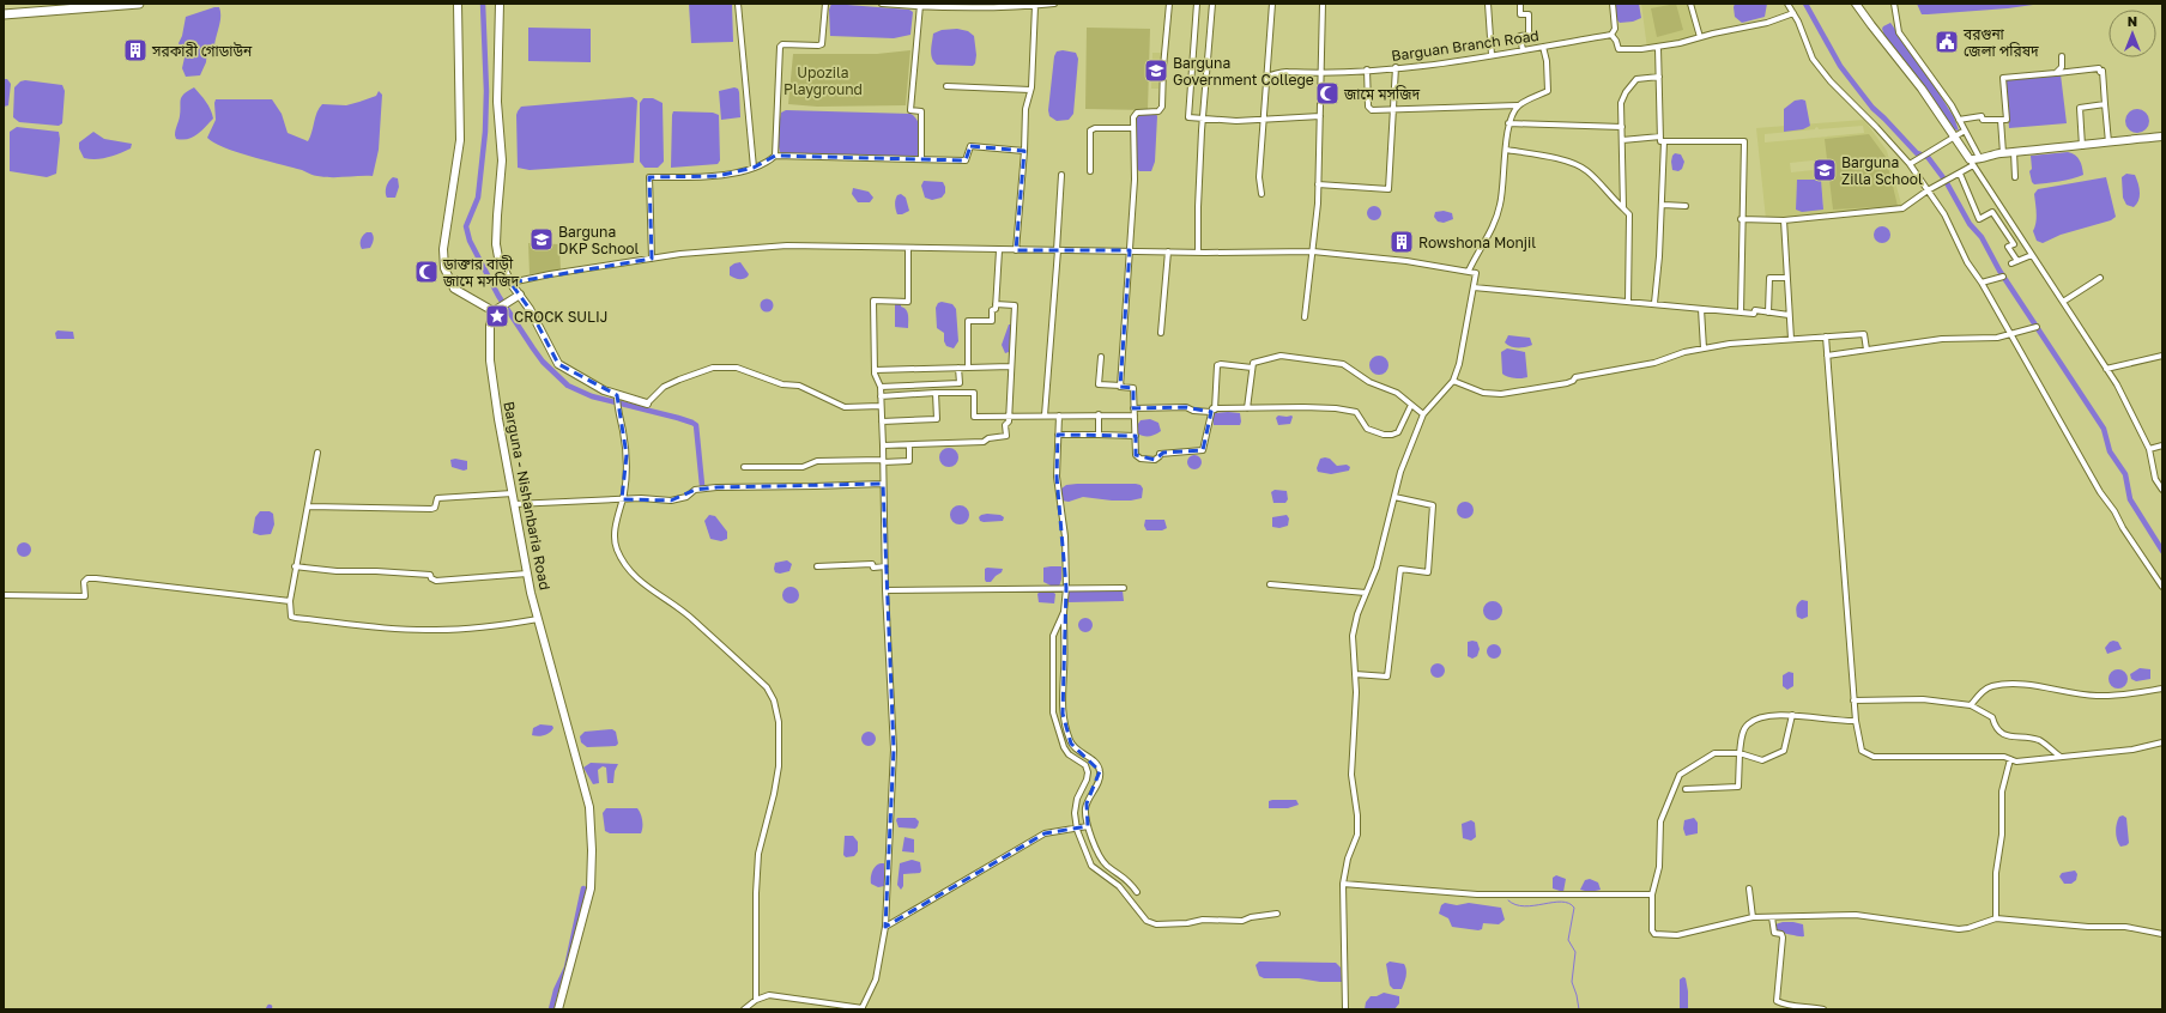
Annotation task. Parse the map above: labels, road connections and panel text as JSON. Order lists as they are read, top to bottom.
{
  "streets": {
    "street": ["Barguan Branch Road", "Barguna - Nishanbaria Road"]
  },
  "parks": ["Upozila Playground"],
  "places": {
    "public building": ["বরগুনা জেলা পরিষদ"],
    "building": ["সরকারী গোডাউন", "Rowshona Monjil"],
    "school or university": ["Barguna Government College", "Barguna Zilla School", "Barguna DKP School"],
    "mosque": ["জামে মসজিদ", "ডাক্তার বাড়ী জামে মসজিদ"],
    "place": ["CROCK SULIJ"]
  },
  "north": "top"
}
